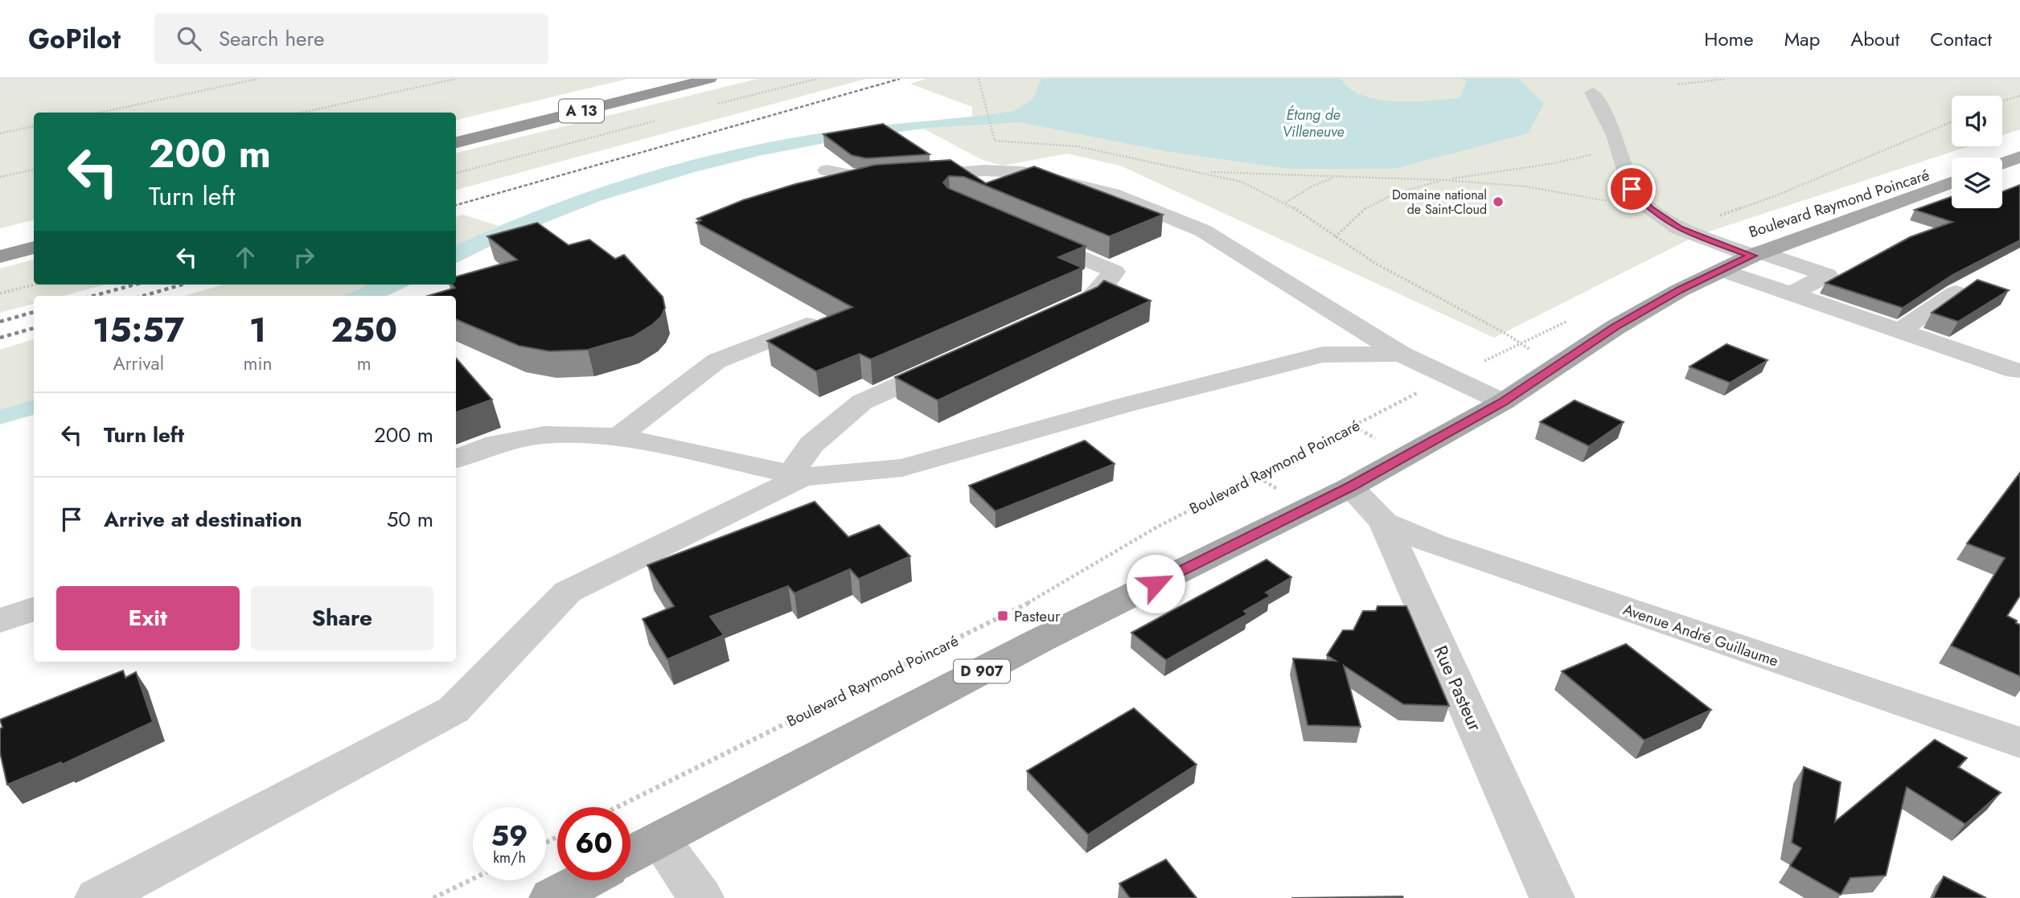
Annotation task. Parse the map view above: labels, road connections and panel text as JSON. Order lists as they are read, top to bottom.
{
  "streets": {
    "highway": ["A 13"],
    "main road": ["Boulevard Raymond Poincaré", "D 907"],
    "street": ["Avenue André Guillaume", "Rue Pasteur"]
  },
  "crossings": [
    ["Boulevard Raymond Poincaré", "Rue Pasteur"],
    ["Avenue André Guillaume", "Rue Pasteur"]
  ],
  "water": ["Étang de Villeneuve"],
  "places": {
    "other": ["Domaine national de Saint-Cloud"],
    "transit": ["Pasteur"]
  },
  "page": {
    "header": "GoPilot",
    "search": "Search here",
    "nav": [
      "Home",
      "Map",
      "About",
      "Contact"
    ],
    "turn": ["200 m", "Turn left"],
    "eta": [
      "15:57",
      "Arrival",
      "1",
      "min",
      "250",
      "m"
    ],
    "list": [
      {
        "name": "Turn left",
        "value": "200 m"
      },
      {
        "name": "Arrive at destination",
        "value": "50 m"
      }
    ],
    "buttons": ["Exit", "Share"],
    "speed": "59 km/h",
    "limit": "60"
  }
}
